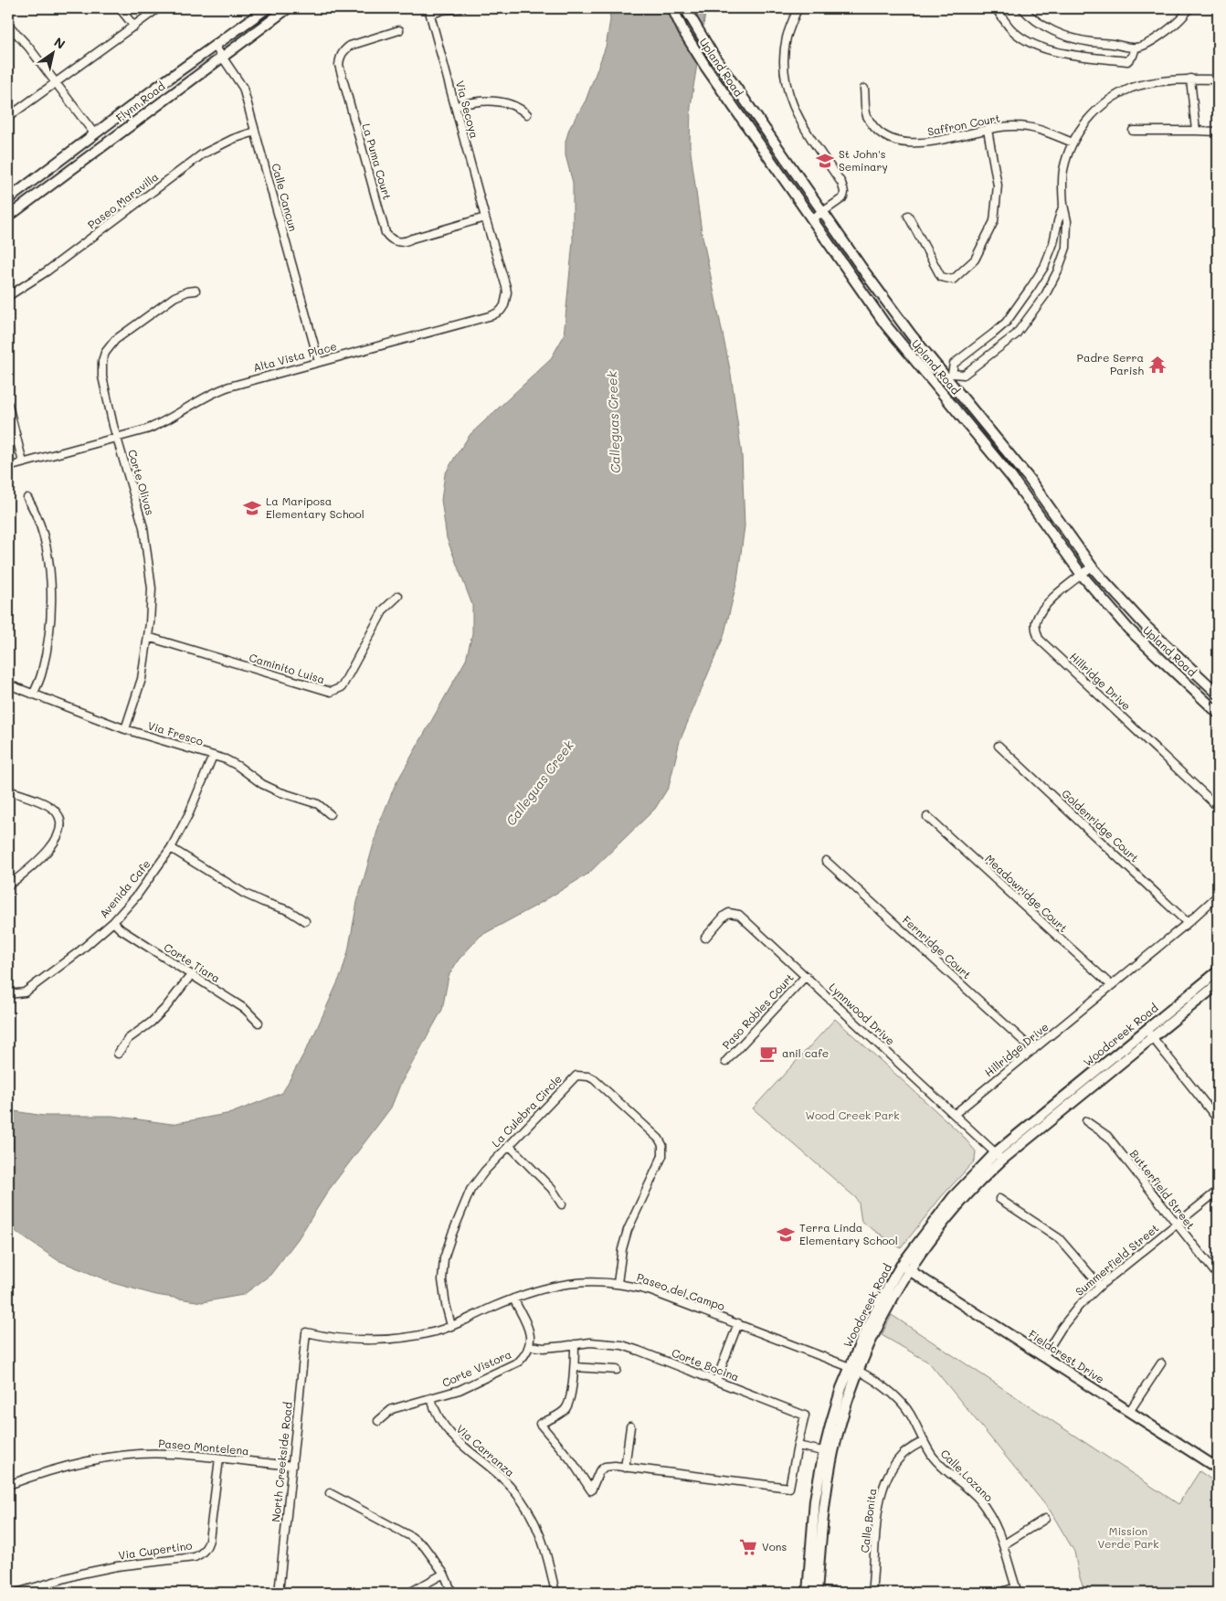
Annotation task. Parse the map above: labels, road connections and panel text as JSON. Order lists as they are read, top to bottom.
{
  "streets": {
    "main road": [
      "Upland Road",
      "Flynn Road",
      "Woodcreek Road",
      "Fieldcrest Drive"
    ],
    "street": [
      "Via Secoya",
      "Saffron Court",
      "La Puma Court",
      "Calle Cancun",
      "Paseo Maravilla",
      "Alta Vista Place",
      "Corte Olivas",
      "Caminito Luisa",
      "Hillridge Drive",
      "Via Fresco",
      "Goldenridge Court",
      "Avenida Cafe",
      "Meadowridge Court",
      "Fernridge Court",
      "Corte Tiara",
      "Paso Robles Court",
      "Lynnwood Drive",
      "La Culebra Circle",
      "Butterfield Street",
      "Summerfield Street",
      "Paseo del Campo",
      "Corte Bocina",
      "Corte Vistora",
      "Paseo Montelena",
      "Via Carranza",
      "North Creekside Road",
      "Calle Lozano",
      "Calle Bonita",
      "Via Cupertino"
    ]
  },
  "crossings": [
    ["Upland Road", "Hillridge Drive"],
    ["Flynn Road", "Calle Cancun"],
    ["Via Secoya", "La Puma Court"],
    ["Via Secoya", "Alta Vista Place"],
    ["La Puma Court", "Alta Vista Place"],
    ["Calle Cancun", "Paseo Maravilla"],
    ["Calle Cancun", "Alta Vista Place"],
    ["Alta Vista Place", "Corte Olivas"],
    ["Corte Olivas", "Caminito Luisa"],
    ["Corte Olivas", "Via Fresco"],
    ["Hillridge Drive", "Goldenridge Court"],
    ["Hillridge Drive", "Meadowridge Court"],
    ["Hillridge Drive", "Fernridge Court"],
    ["Hillridge Drive", "Lynnwood Drive"],
    ["Via Fresco", "Avenida Cafe"],
    ["Avenida Cafe", "Corte Tiara"],
    ["Paso Robles Court", "Lynnwood Drive"],
    ["Lynnwood Drive", "Woodcreek Road"],
    ["Woodcreek Road", "Paseo del Campo"],
    ["Woodcreek Road", "Fieldcrest Drive"],
    ["Woodcreek Road", "Calle Lozano"],
    ["La Culebra Circle", "Paseo del Campo"],
    ["Butterfield Street", "Summerfield Street"],
    ["Summerfield Street", "Fieldcrest Drive"],
    ["Paseo del Campo", "North Creekside Road"],
    ["Paseo del Campo", "Calle Lozano"],
    ["Corte Bocina", "Corte Vistora"],
    ["Corte Vistora", "Via Carranza"],
    ["Paseo Montelena", "North Creekside Road"],
    ["Paseo Montelena", "Via Cupertino"],
    ["Calle Lozano", "Calle Bonita"]
  ],
  "water": ["Calleguas Creek"],
  "parks": ["Wood Creek Park", "Mission Verde Park"],
  "places": {
    "school or university": ["St John's Seminary", "La Mariposa Elementary School", "Terra Linda Elementary School"],
    "temple": ["Padre Serra Parish"],
    "cafe": ["anil cafe"],
    "supermarket": ["Vons"]
  },
  "north": "top right"
}
